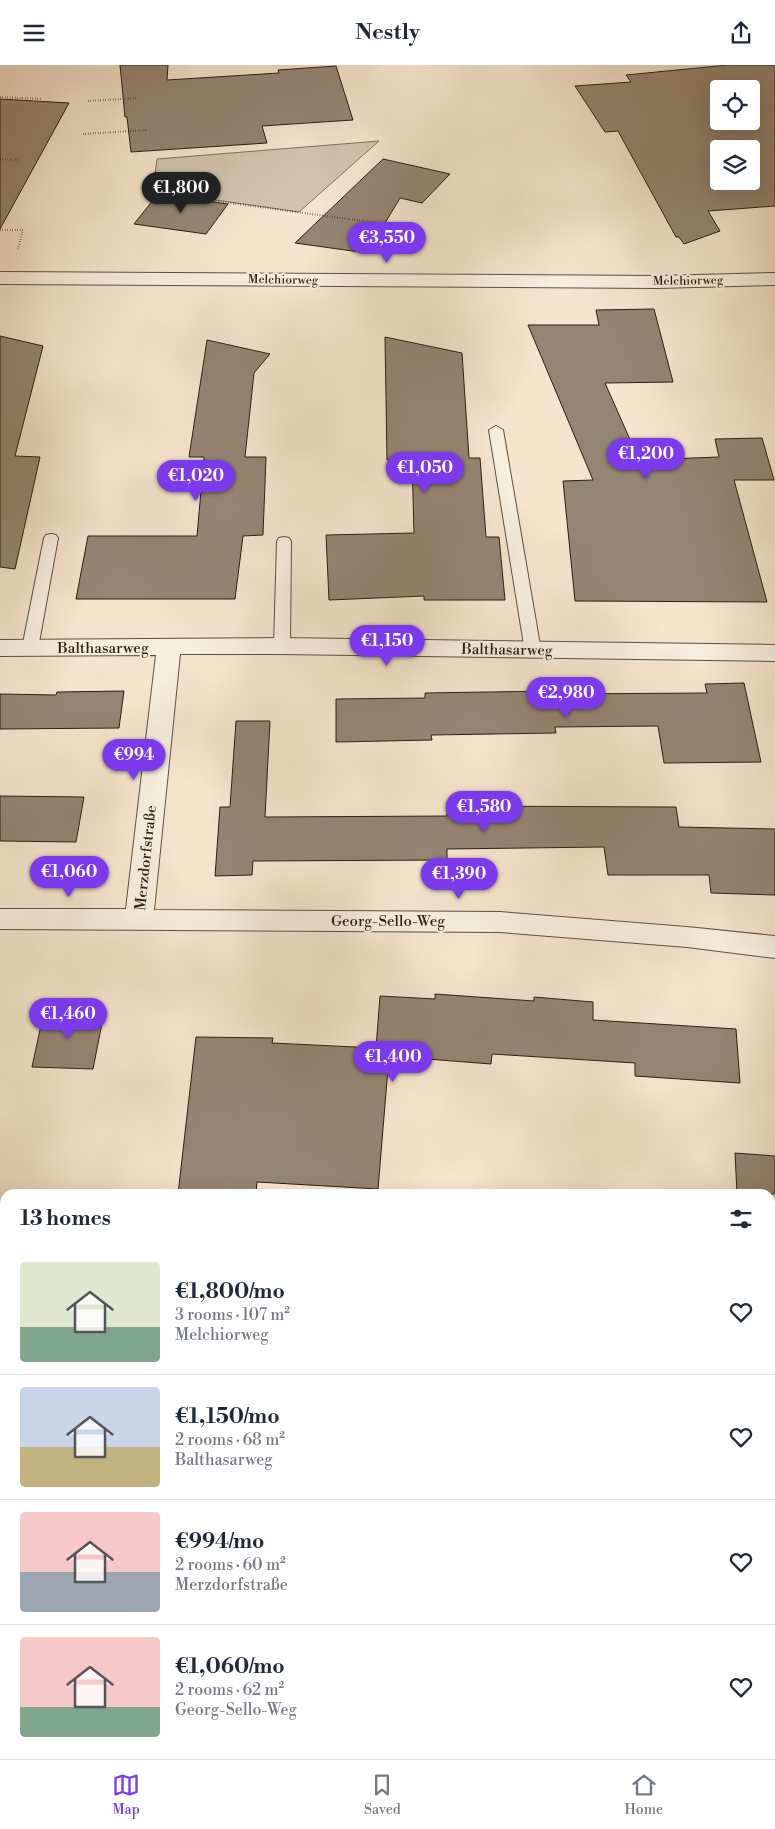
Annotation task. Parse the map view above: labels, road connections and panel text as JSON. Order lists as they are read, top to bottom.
{
  "streets": {
    "street": [
      "Melchiorweg",
      "Balthasarweg",
      "Merzdorfstraße",
      "Georg-Sello-Weg"
    ]
  },
  "crossings": [
    ["Balthasarweg", "Merzdorfstraße"],
    ["Merzdorfstraße", "Georg-Sello-Weg"]
  ],
  "page": {
    "header": "Nestly",
    "price": [
      "€1,800",
      "€3,550",
      "€1,200",
      "€1,050",
      "€1,020",
      "€1,150",
      "€2,980",
      "€994",
      "€1,580",
      "€1,060",
      "€1,390",
      "€1,460",
      "€1,400"
    ],
    "heading": "13 homes",
    "list": [
      {
        "name": "€1,800/mo",
        "note": "3 rooms · 107 m² · Melchiorweg"
      },
      {
        "name": "€1,150/mo",
        "note": "2 rooms · 68 m² · Balthasarweg"
      },
      {
        "name": "€994/mo",
        "note": "2 rooms · 60 m² · Merzdorfstraße"
      },
      {
        "name": "€1,060/mo",
        "note": "2 rooms · 62 m² · Georg-Sello-Weg"
      }
    ],
    "tabs": ["Map", "Saved", "Home"]
  }
}
